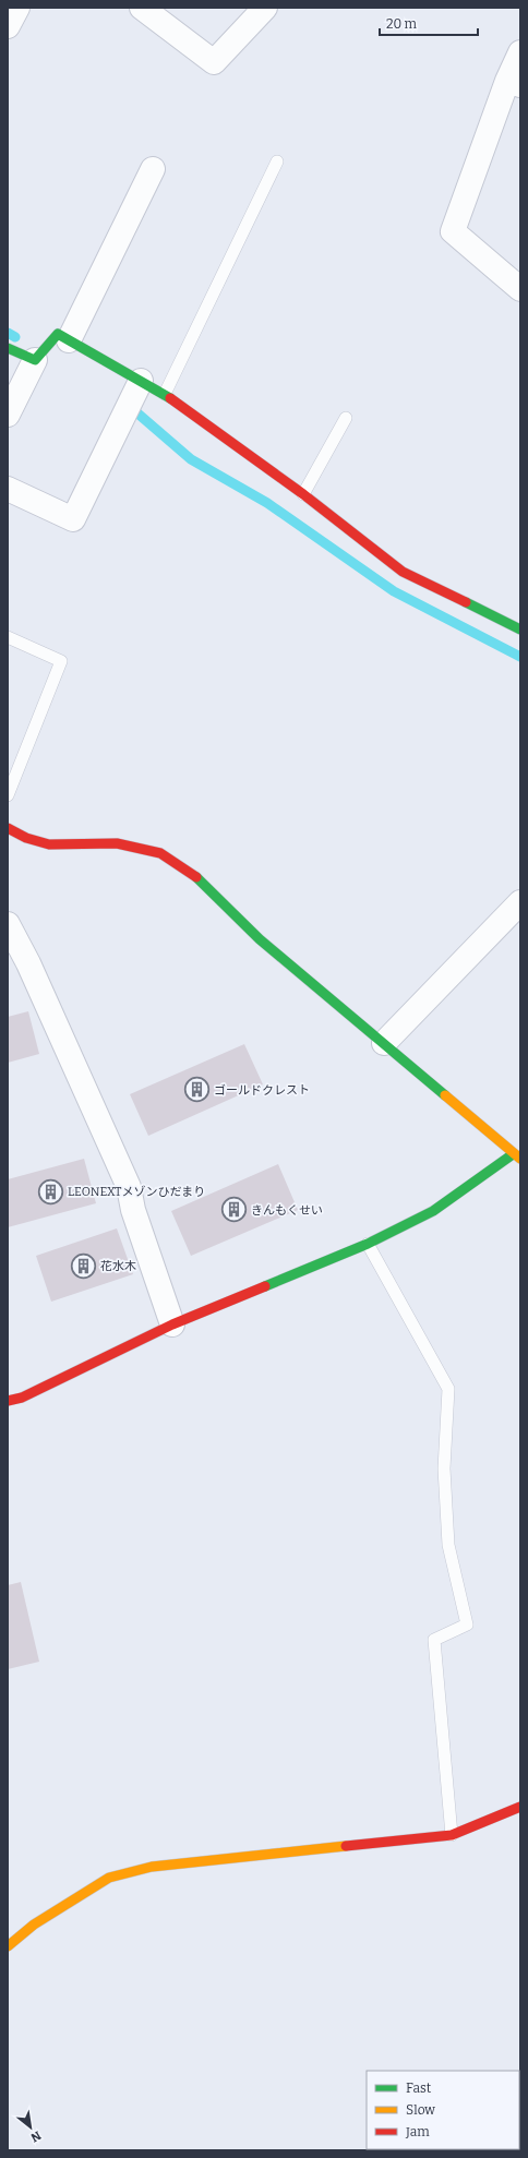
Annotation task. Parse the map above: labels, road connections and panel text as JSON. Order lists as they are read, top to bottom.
{
  "places": {
    "building": [
      "ゴールドクレスト",
      "LEONEXTメゾンひだまり",
      "きんもくせい",
      "花水木"
    ]
  },
  "legend": ["Fast", "Slow", "Jam"],
  "scale_bar": "20 m",
  "north": "bottom right"
}
